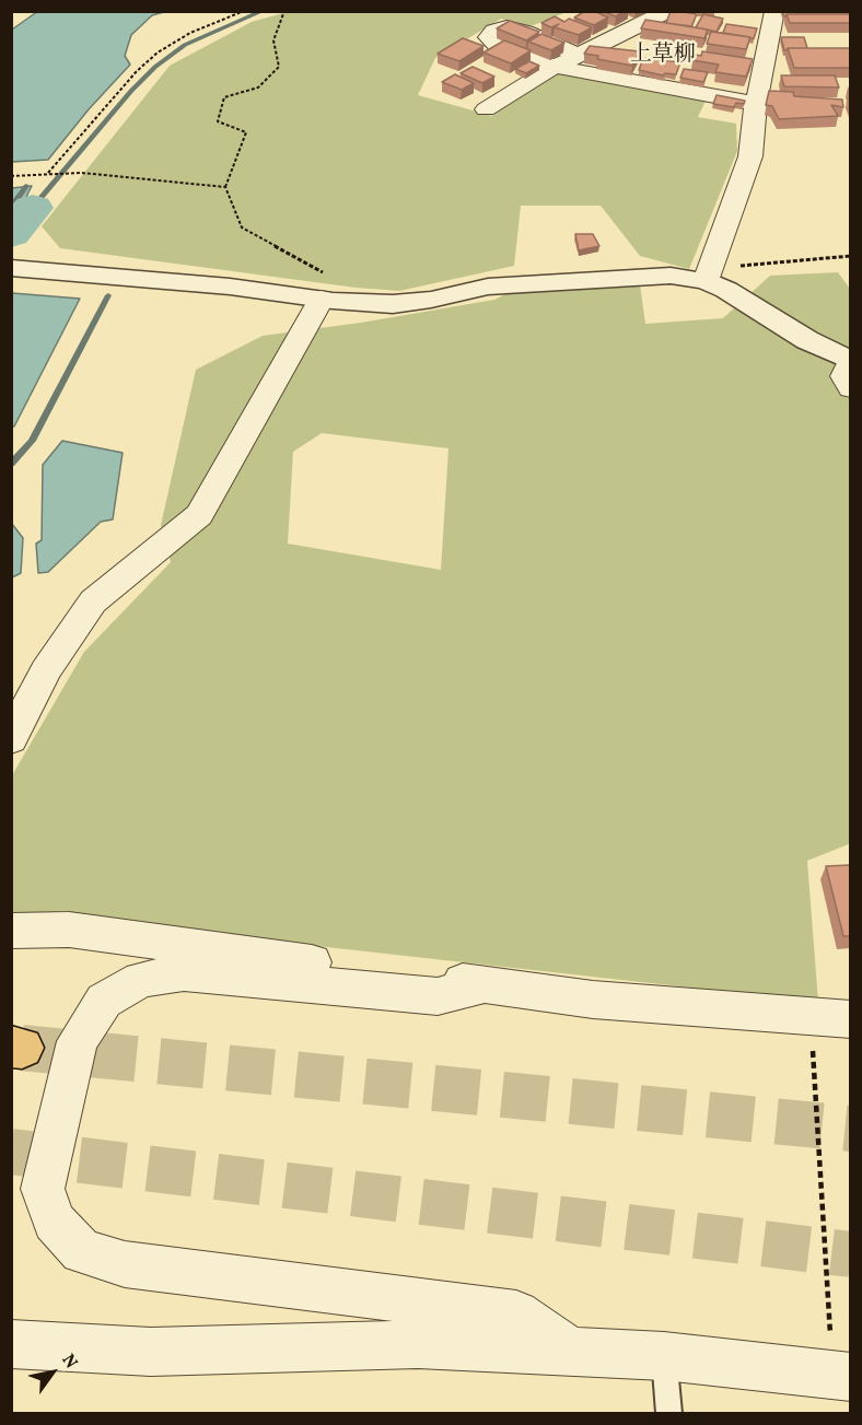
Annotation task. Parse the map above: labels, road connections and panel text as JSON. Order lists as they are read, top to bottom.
{
  "districts": ["上草柳"],
  "north": "top right"
}
